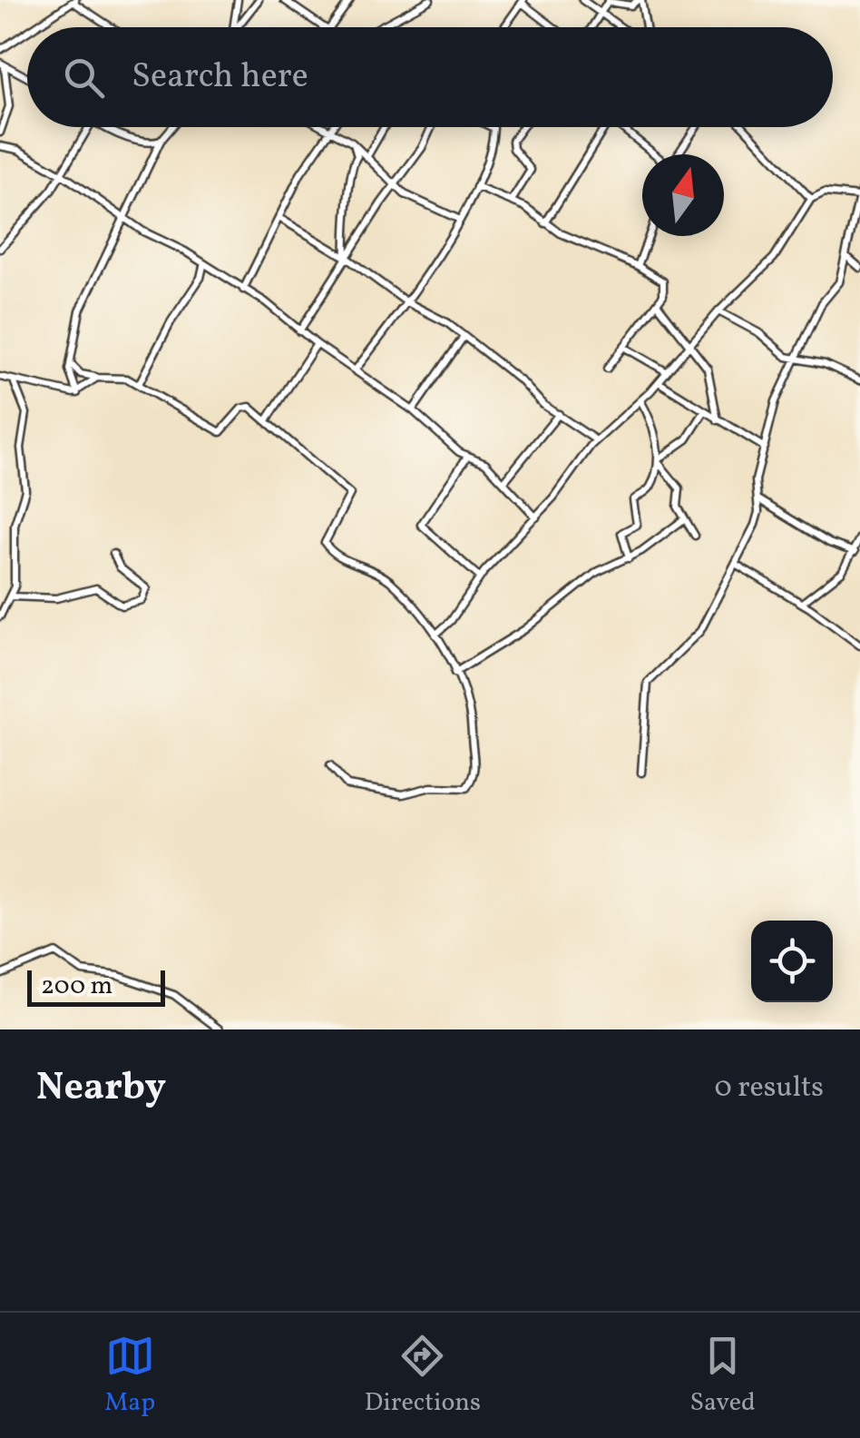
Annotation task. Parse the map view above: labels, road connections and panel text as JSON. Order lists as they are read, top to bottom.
{
  "scale_bar": "200 m",
  "north": "top",
  "page": {
    "search": "Search here",
    "scale": "200 m",
    "heading": ["Nearby", "0 results"],
    "nav": ["Map", "Directions", "Saved"]
  }
}
